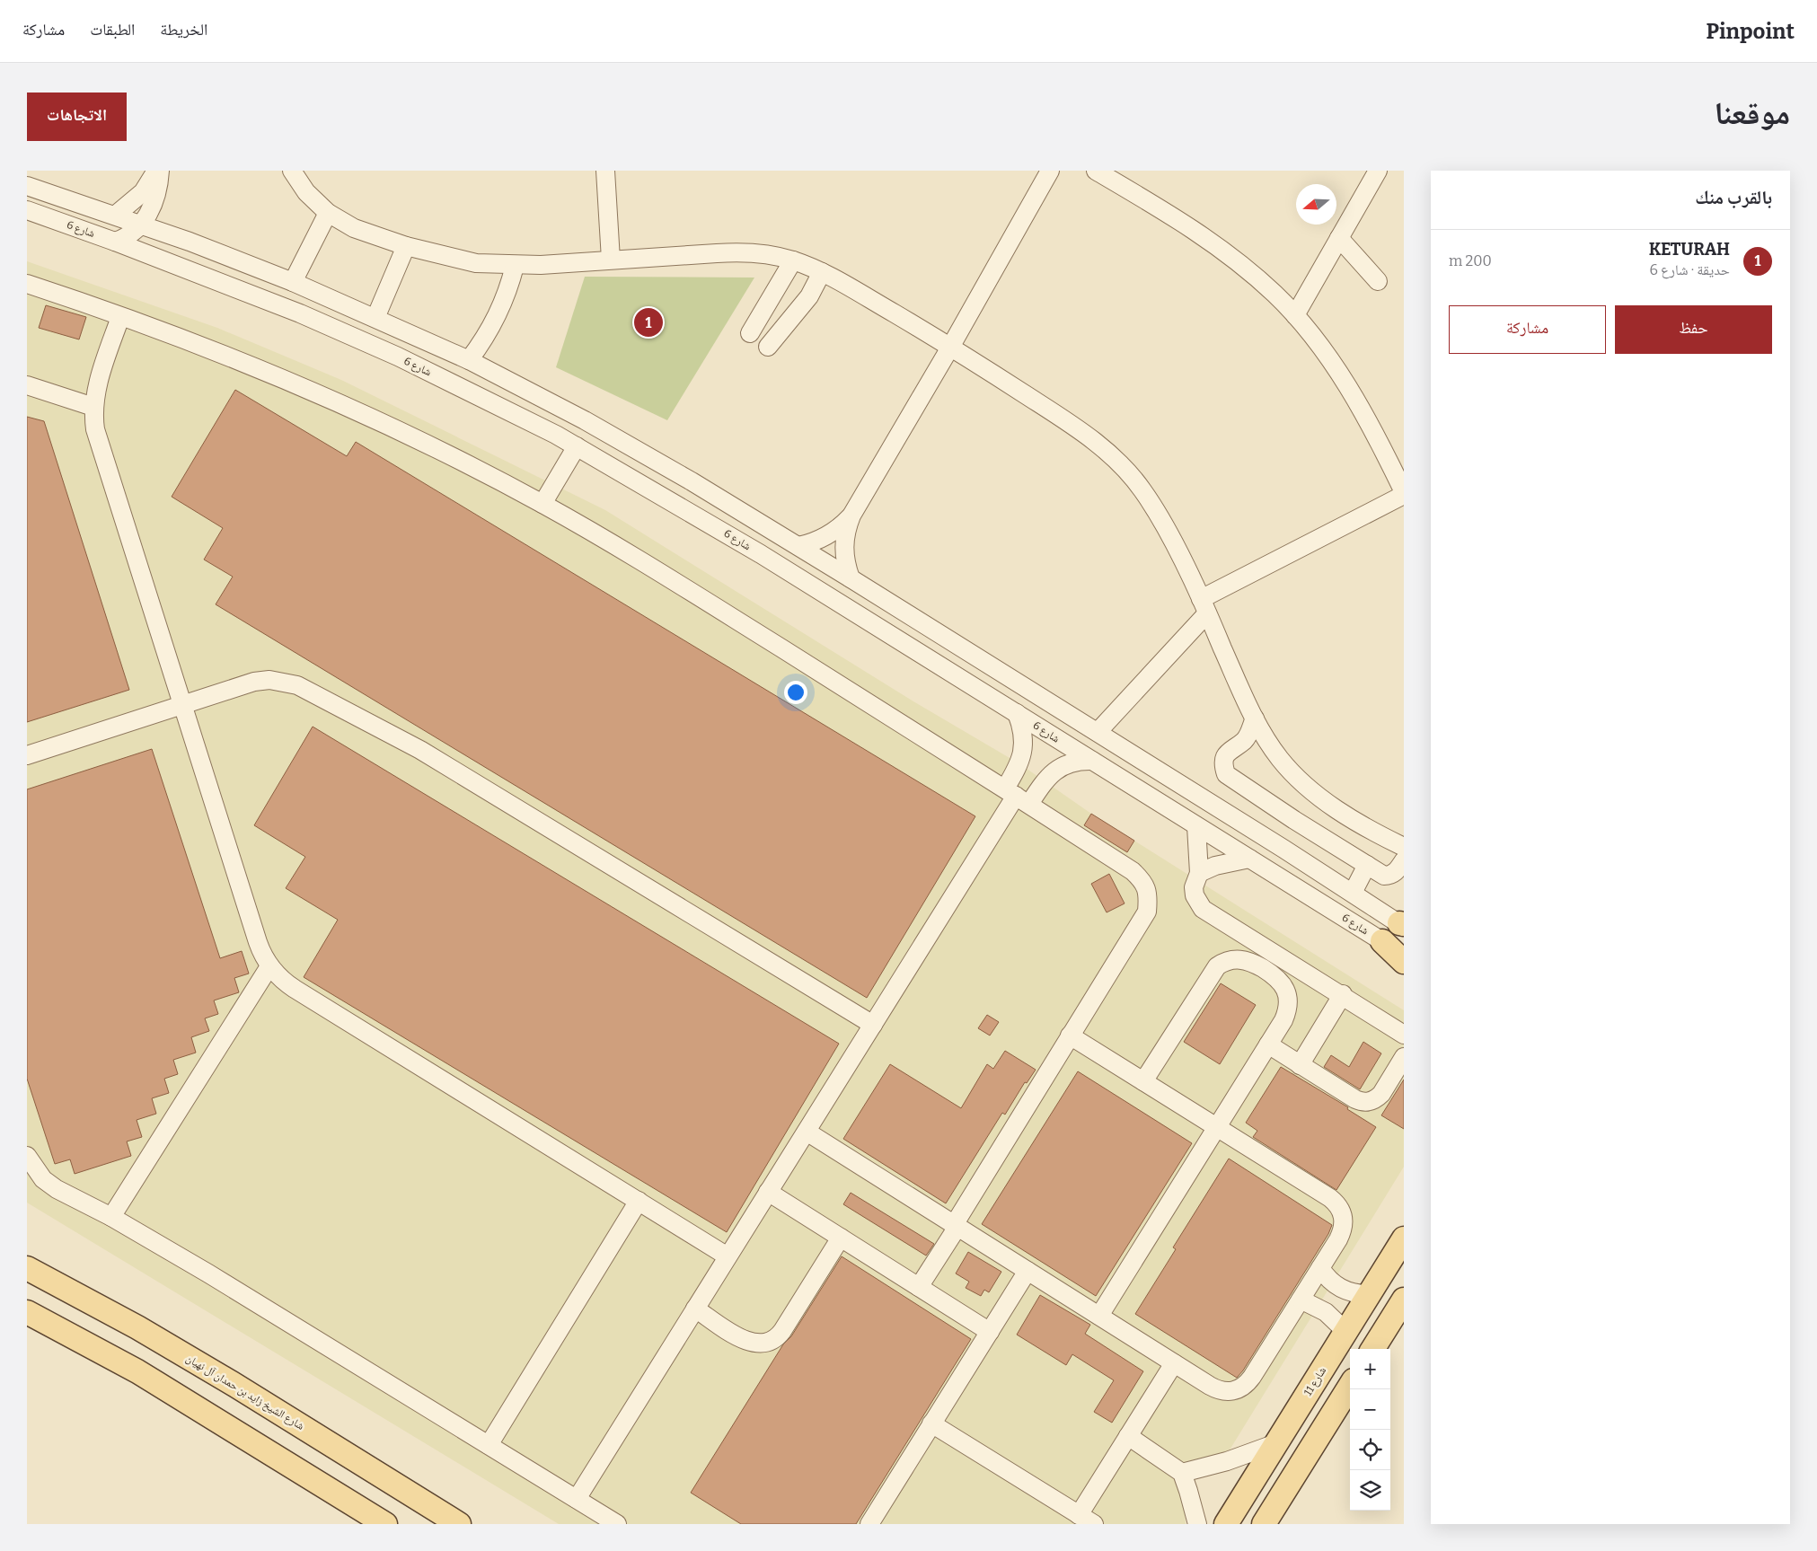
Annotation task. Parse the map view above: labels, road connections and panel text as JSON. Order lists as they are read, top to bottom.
{
  "streets": {
    "main road": ["شارع 11", "شارع الشيخ زايد بن حمدان آل نهيان"],
    "street": ["شارع 6"]
  },
  "north": "left",
  "page": {
    "header": "Pinpoint",
    "nav": ["الخريطة", "الطبقات", "مشاركة"],
    "title": "موقعنا",
    "buttons": [
      "الاتجاهات",
      ["حفظ", "مشاركة"]
    ],
    "heading": "بالقرب منك",
    "list": [
      {
        "mark": "1",
        "name": "KETURAH",
        "note": "حديقة · شارع 6",
        "value": "200 m"
      }
    ],
    "pins": "1",
    "map_buttons": ["+", "−"]
  }
}
